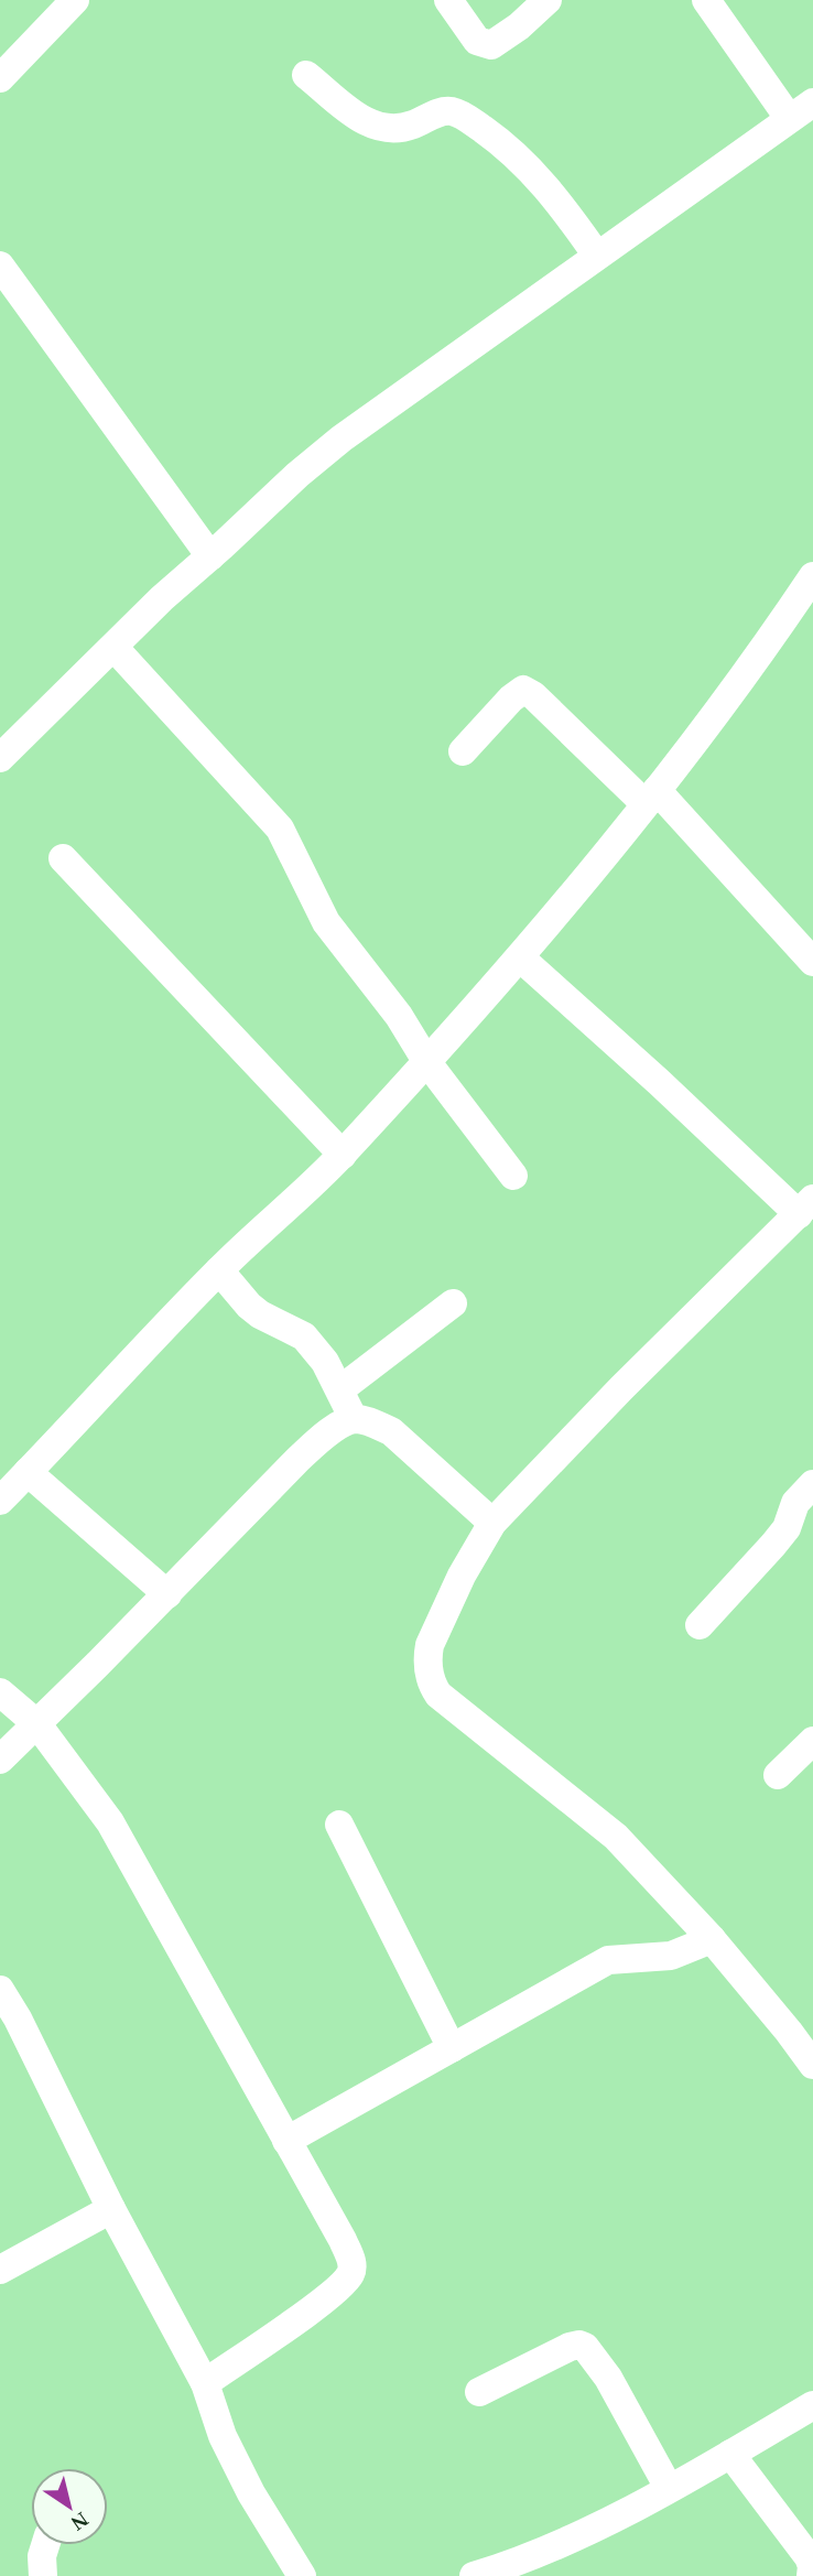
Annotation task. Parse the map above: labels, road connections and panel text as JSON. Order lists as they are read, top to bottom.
{
  "north": "bottom right"
}
